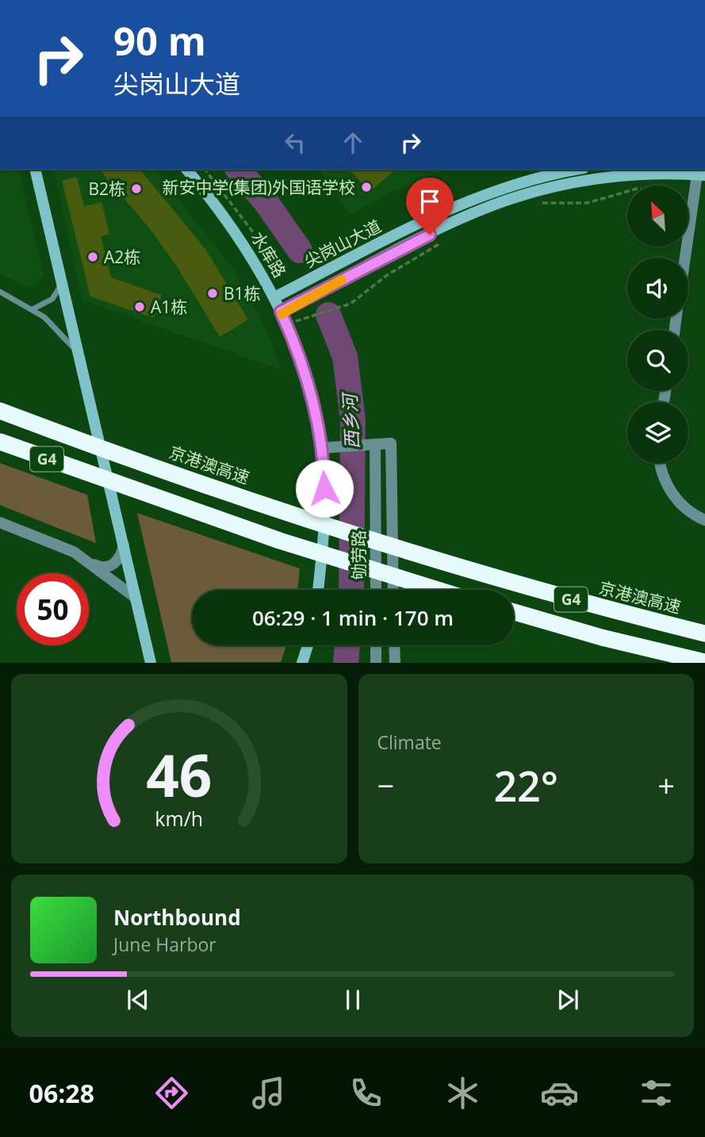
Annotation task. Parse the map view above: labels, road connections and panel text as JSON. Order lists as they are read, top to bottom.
{
  "streets": {
    "highway": ["G4", "京港澳高速"],
    "main road": ["尖岗山大道", "水库路"],
    "street": ["劬劳路"]
  },
  "crossings": [
    ["尖岗山大道", "水库路"]
  ],
  "water": ["西乡河"],
  "places": [
    "新安中学(集团)外国语学校",
    "B2栋",
    "A2栋",
    "B1栋",
    "A1栋"
  ],
  "north": "top left",
  "page": {
    "turn": ["90 m", "尖岗山大道"],
    "limit": "50",
    "trip": "06:29 · 1 min · 170 m",
    "tile": "Climate",
    "heat": ["−", "22°", "+"],
    "song": ["Northbound", "June Harbor"],
    "tabs": "06:28",
    "gauge": ["46", "km/h"]
  }
}
